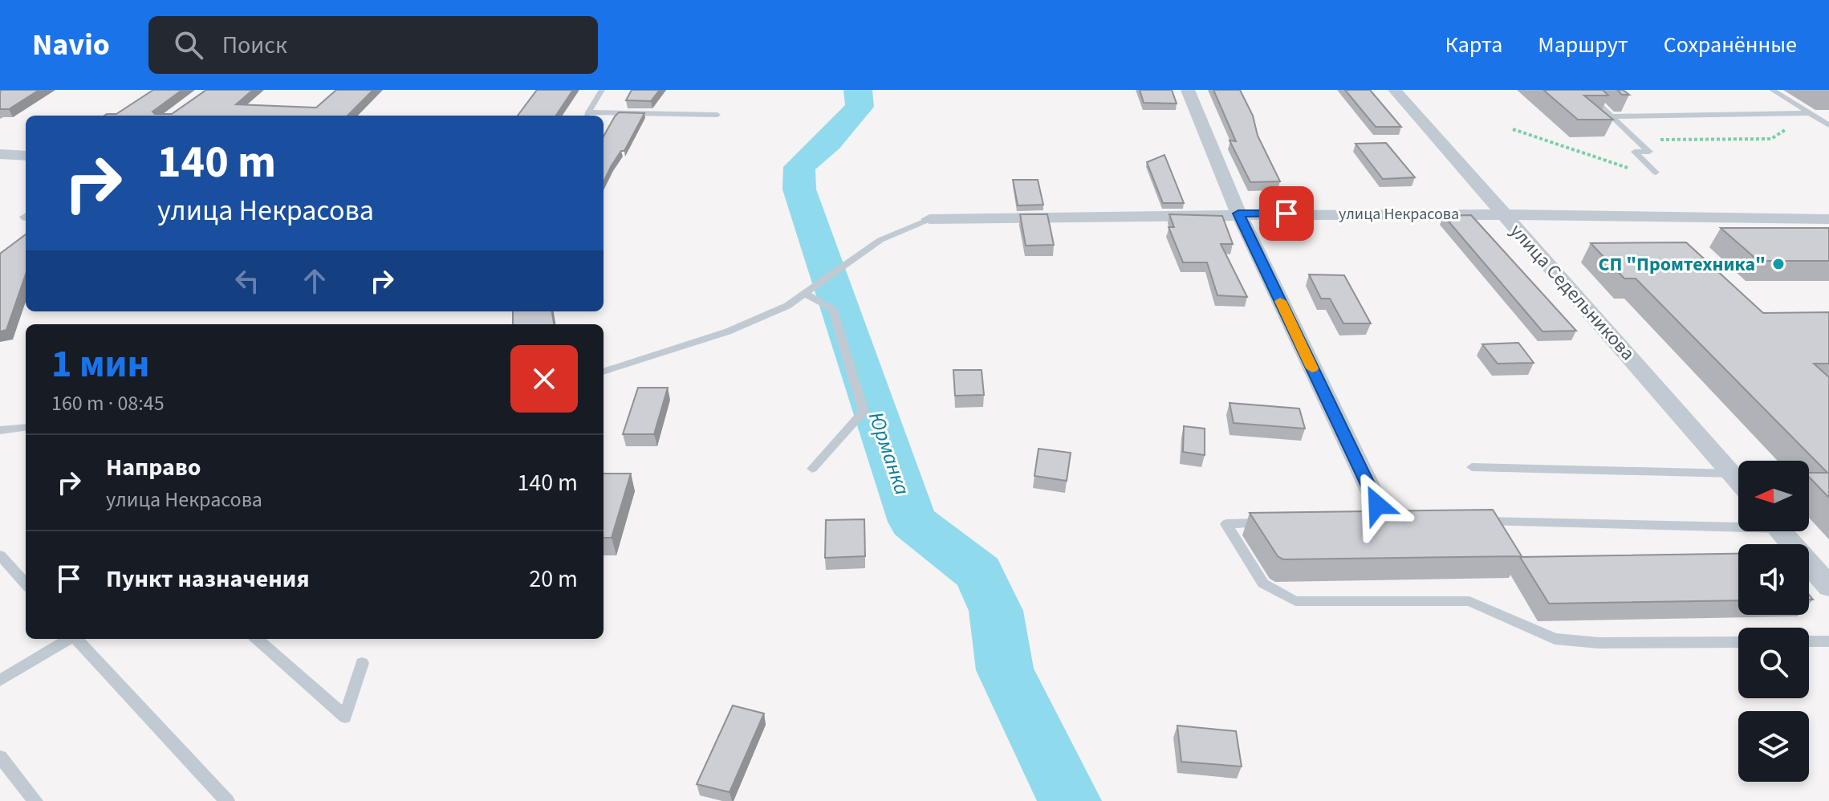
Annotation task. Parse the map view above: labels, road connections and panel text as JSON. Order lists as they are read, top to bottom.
{
  "streets": {
    "street": ["улица Некрасова", "улица Седельникова"]
  },
  "crossings": [
    ["улица Некрасова", "улица Седельникова"]
  ],
  "water": ["Юрманка"],
  "places": ["СП \"Промтехника\""],
  "north": "left",
  "page": {
    "header": "Navio",
    "search": "Поиск",
    "nav": ["Карта", "Маршрут", "Сохранённые"],
    "turn": ["140 m", "улица Некрасова"],
    "heading": ["1 мин", "160 m · 08:45"],
    "list": [
      {
        "name": "Направо",
        "note": "улица Некрасова",
        "value": "140 m"
      },
      {
        "name": "Пункт назначения",
        "value": "20 m"
      }
    ]
  }
}
